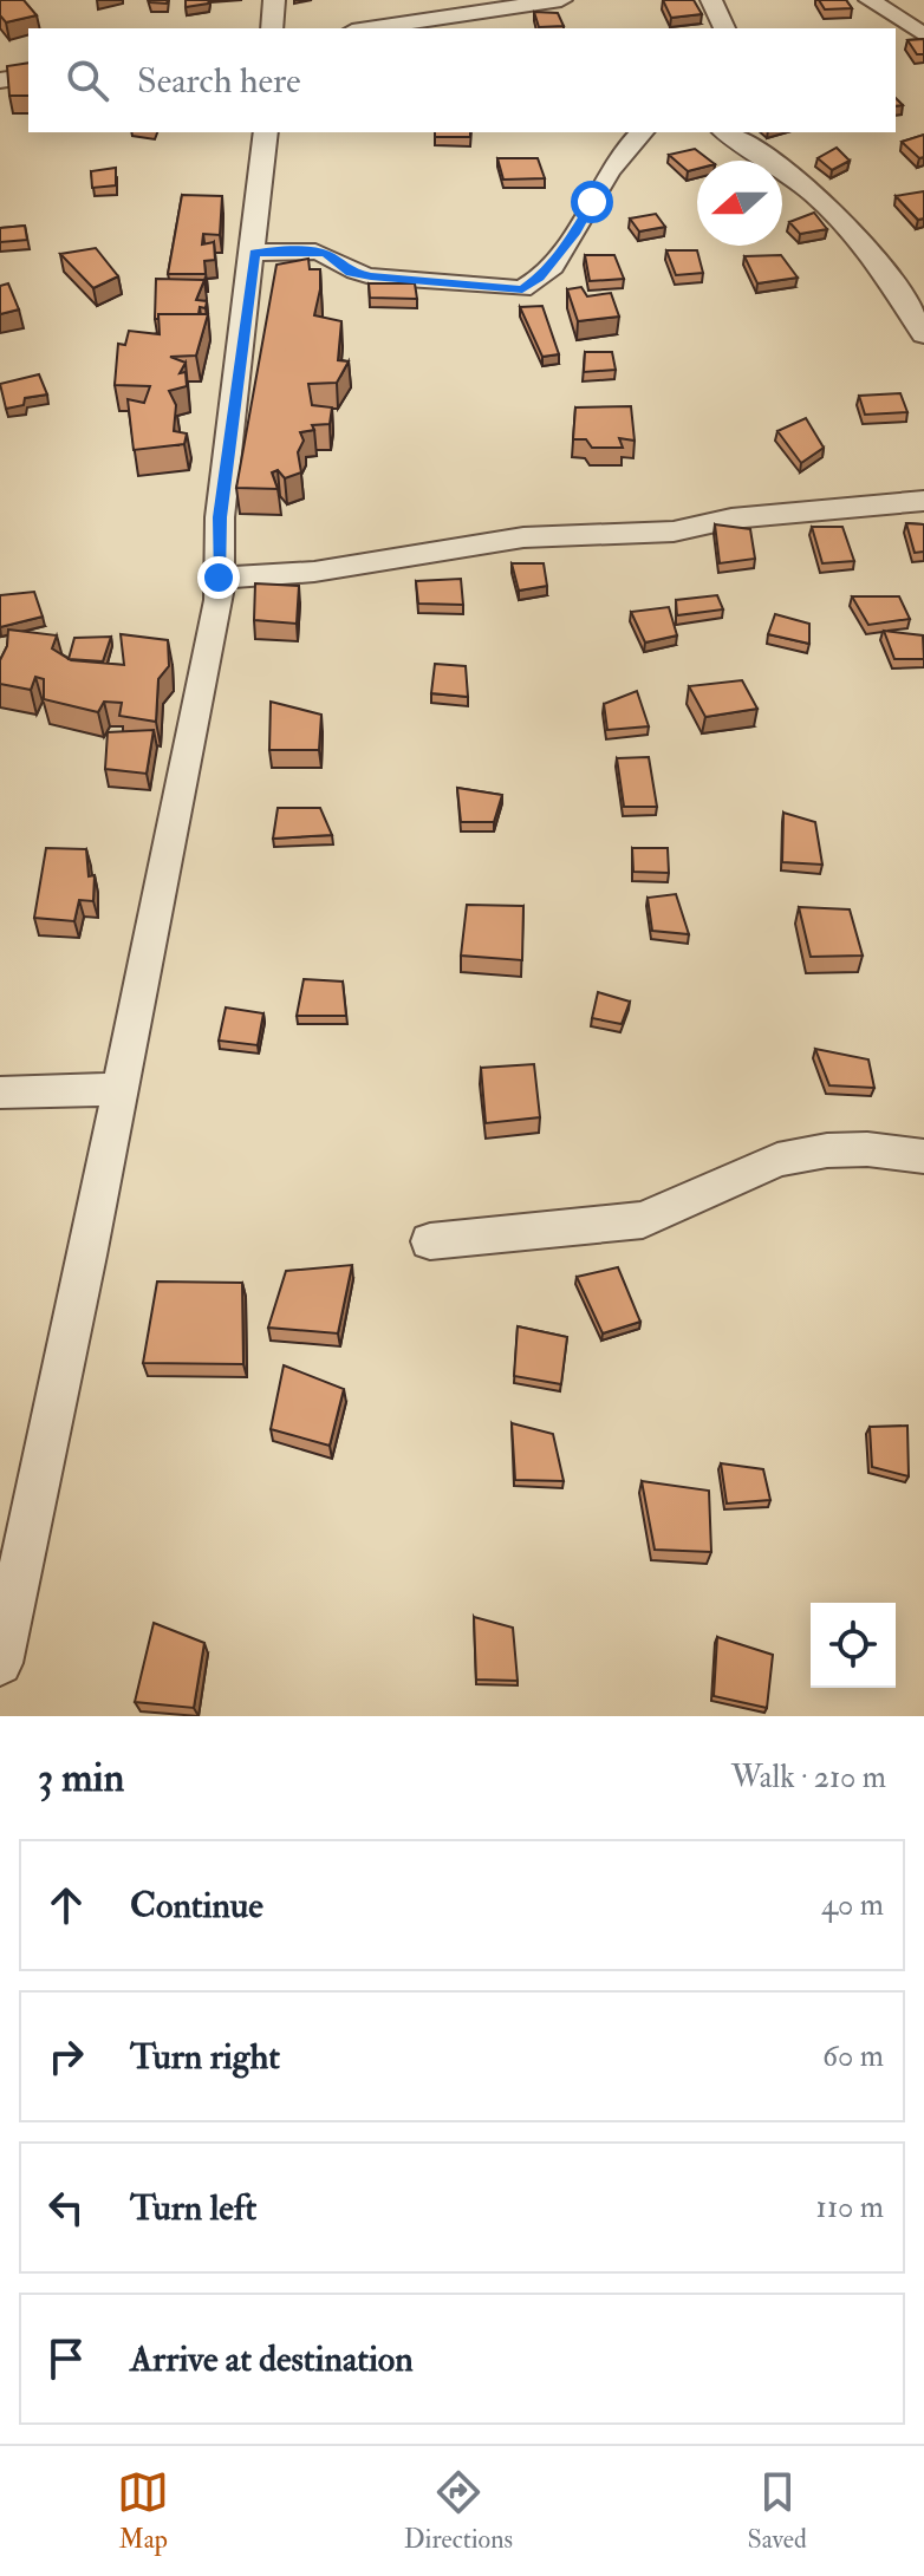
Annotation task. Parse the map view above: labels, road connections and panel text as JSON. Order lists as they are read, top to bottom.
{
  "north": "left",
  "page": {
    "search": "Search here",
    "heading": ["3 min", "Walk · 210 m"],
    "list": [
      ["Continue", "40 m"],
      ["Turn right", "60 m"],
      ["Turn left", "110 m"],
      "Arrive at destination"
    ],
    "nav": ["Map", "Directions", "Saved"]
  }
}
